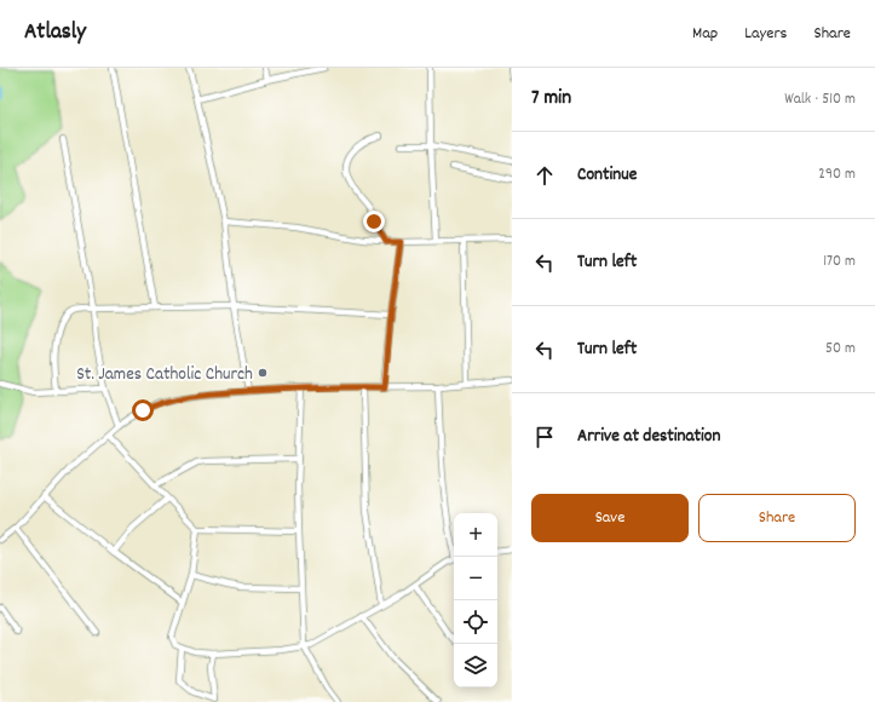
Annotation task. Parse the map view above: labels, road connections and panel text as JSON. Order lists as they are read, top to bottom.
{
  "places": ["St. James Catholic Church"],
  "page": {
    "header": "Atlasly",
    "nav": ["Map", "Layers", "Share"],
    "heading": ["7 min", "Walk · 510 m"],
    "list": [
      ["Continue", "290 m"],
      ["Turn left", "170 m"],
      ["Turn left", "50 m"],
      "Arrive at destination"
    ],
    "buttons": ["Save", "Share"],
    "map_buttons": ["+", "−"]
  }
}
